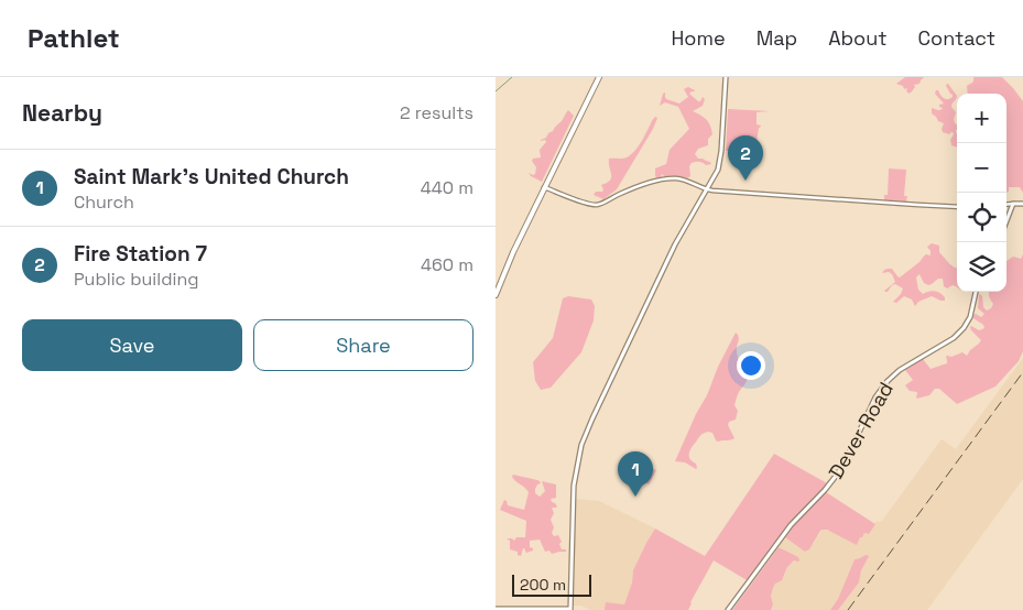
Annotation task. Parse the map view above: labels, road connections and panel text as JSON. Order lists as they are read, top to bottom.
{
  "streets": {
    "main road": ["Dever Road"]
  },
  "scale_bar": "200 m",
  "page": {
    "header": "Pathlet",
    "nav": [
      "Home",
      "Map",
      "About",
      "Contact"
    ],
    "heading": ["Nearby", "2 results"],
    "map_buttons": ["+", "−"],
    "pins": ["2", "1"],
    "list": [
      {
        "mark": "1",
        "name": "Saint Mark's United Church",
        "note": "Church",
        "value": "440 m"
      },
      {
        "mark": "2",
        "name": "Fire Station 7",
        "note": "Public building",
        "value": "460 m"
      }
    ],
    "buttons": ["Save", "Share"],
    "scale": "200 m"
  }
}
